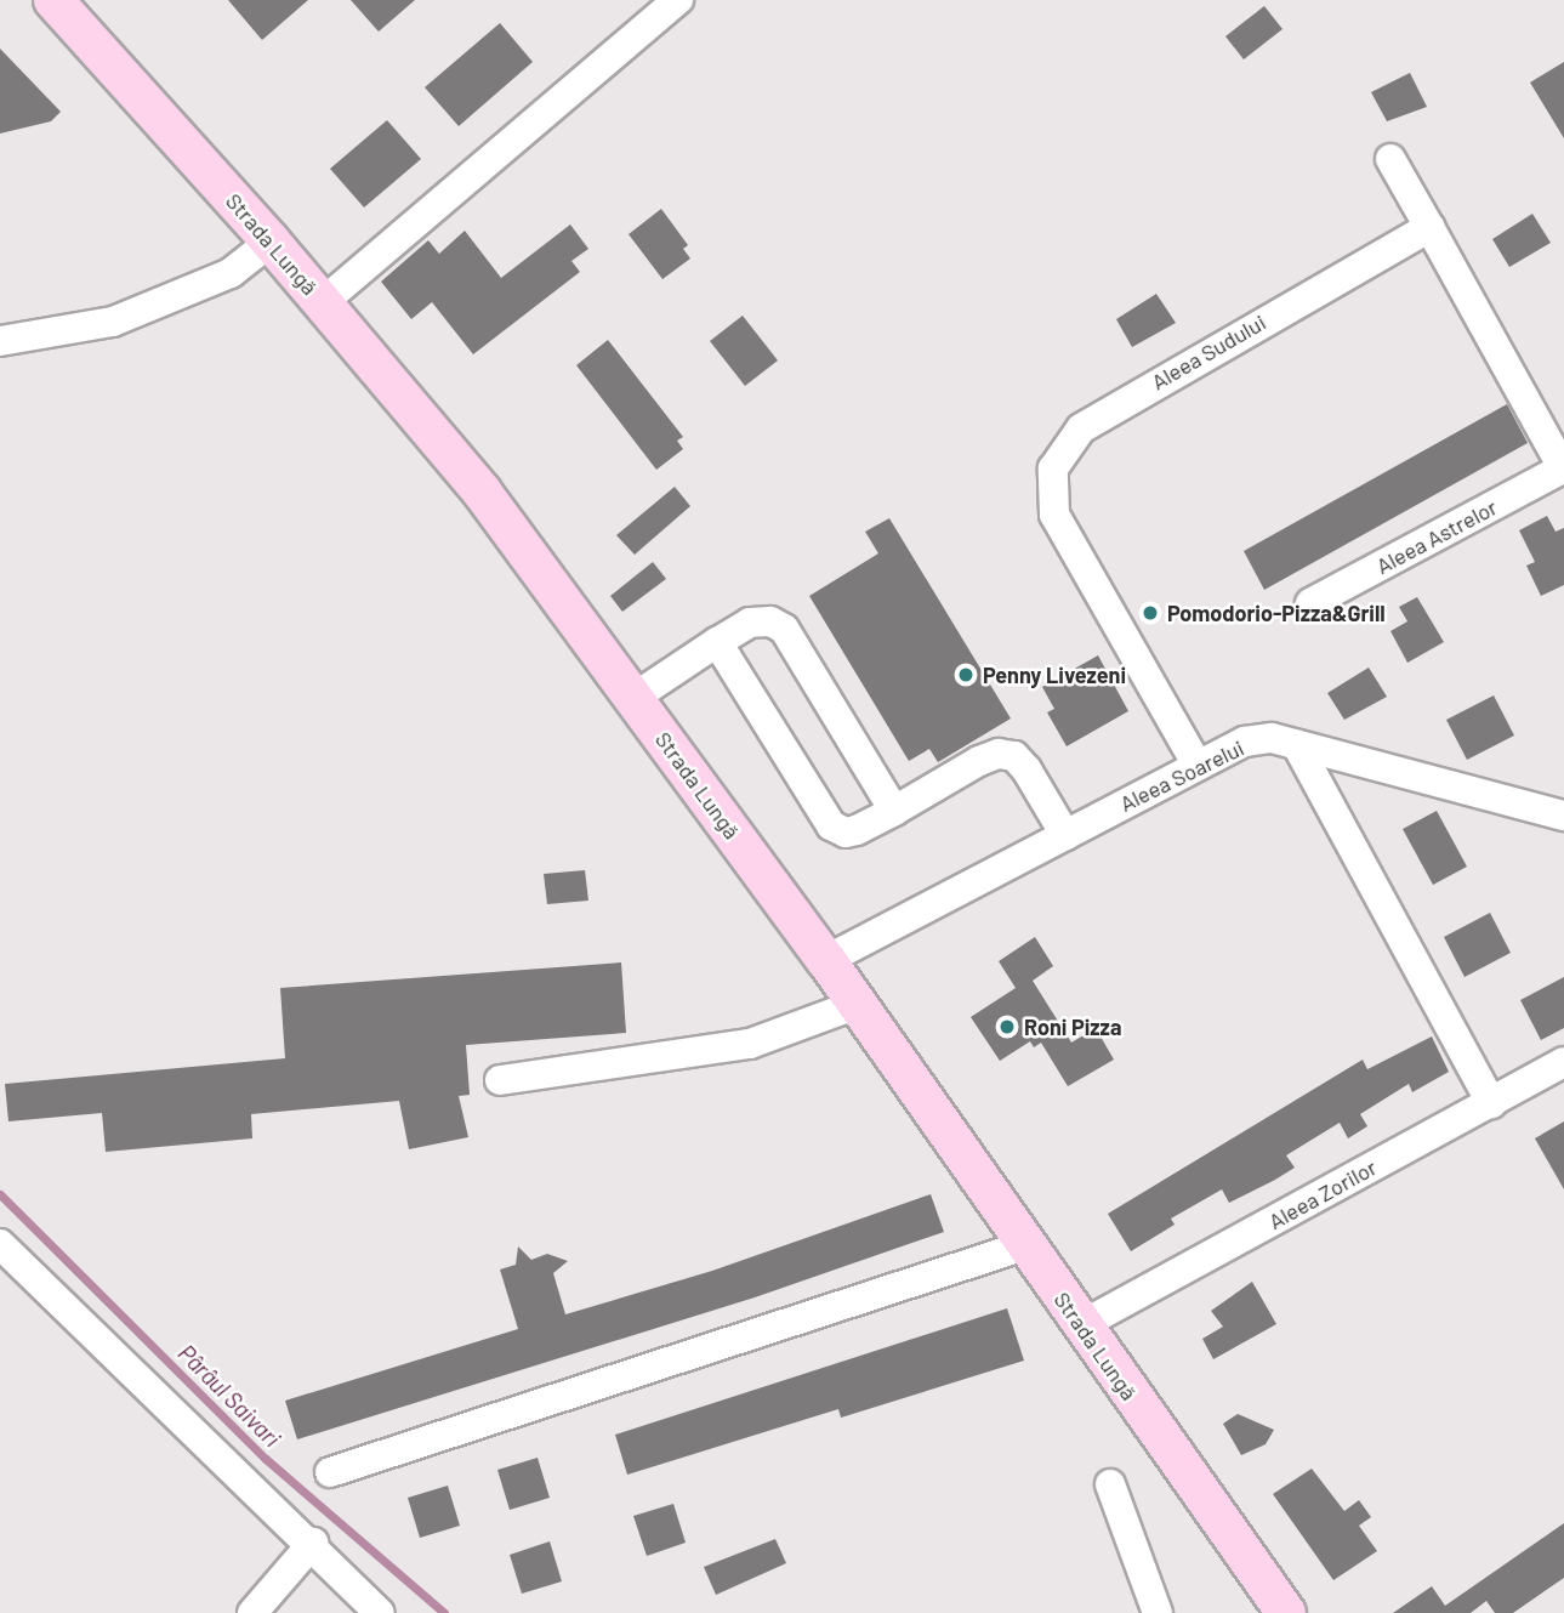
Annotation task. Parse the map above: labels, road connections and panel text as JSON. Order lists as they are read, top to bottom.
{
  "streets": {
    "main road": ["Strada Lungă"],
    "street": [
      "Aleea Sudului",
      "Aleea Astrelor",
      "Aleea Soarelui",
      "Aleea Zorilor"
    ]
  },
  "crossings": [
    ["Strada Lungă", "Aleea Soarelui"],
    ["Strada Lungă", "Aleea Zorilor"],
    ["Aleea Sudului", "Aleea Soarelui"]
  ],
  "water": ["Pârâul Saivari"],
  "places": ["Pomodorio-Pizza&Grill", "Penny Livezeni", "Roni Pizza"]
}
